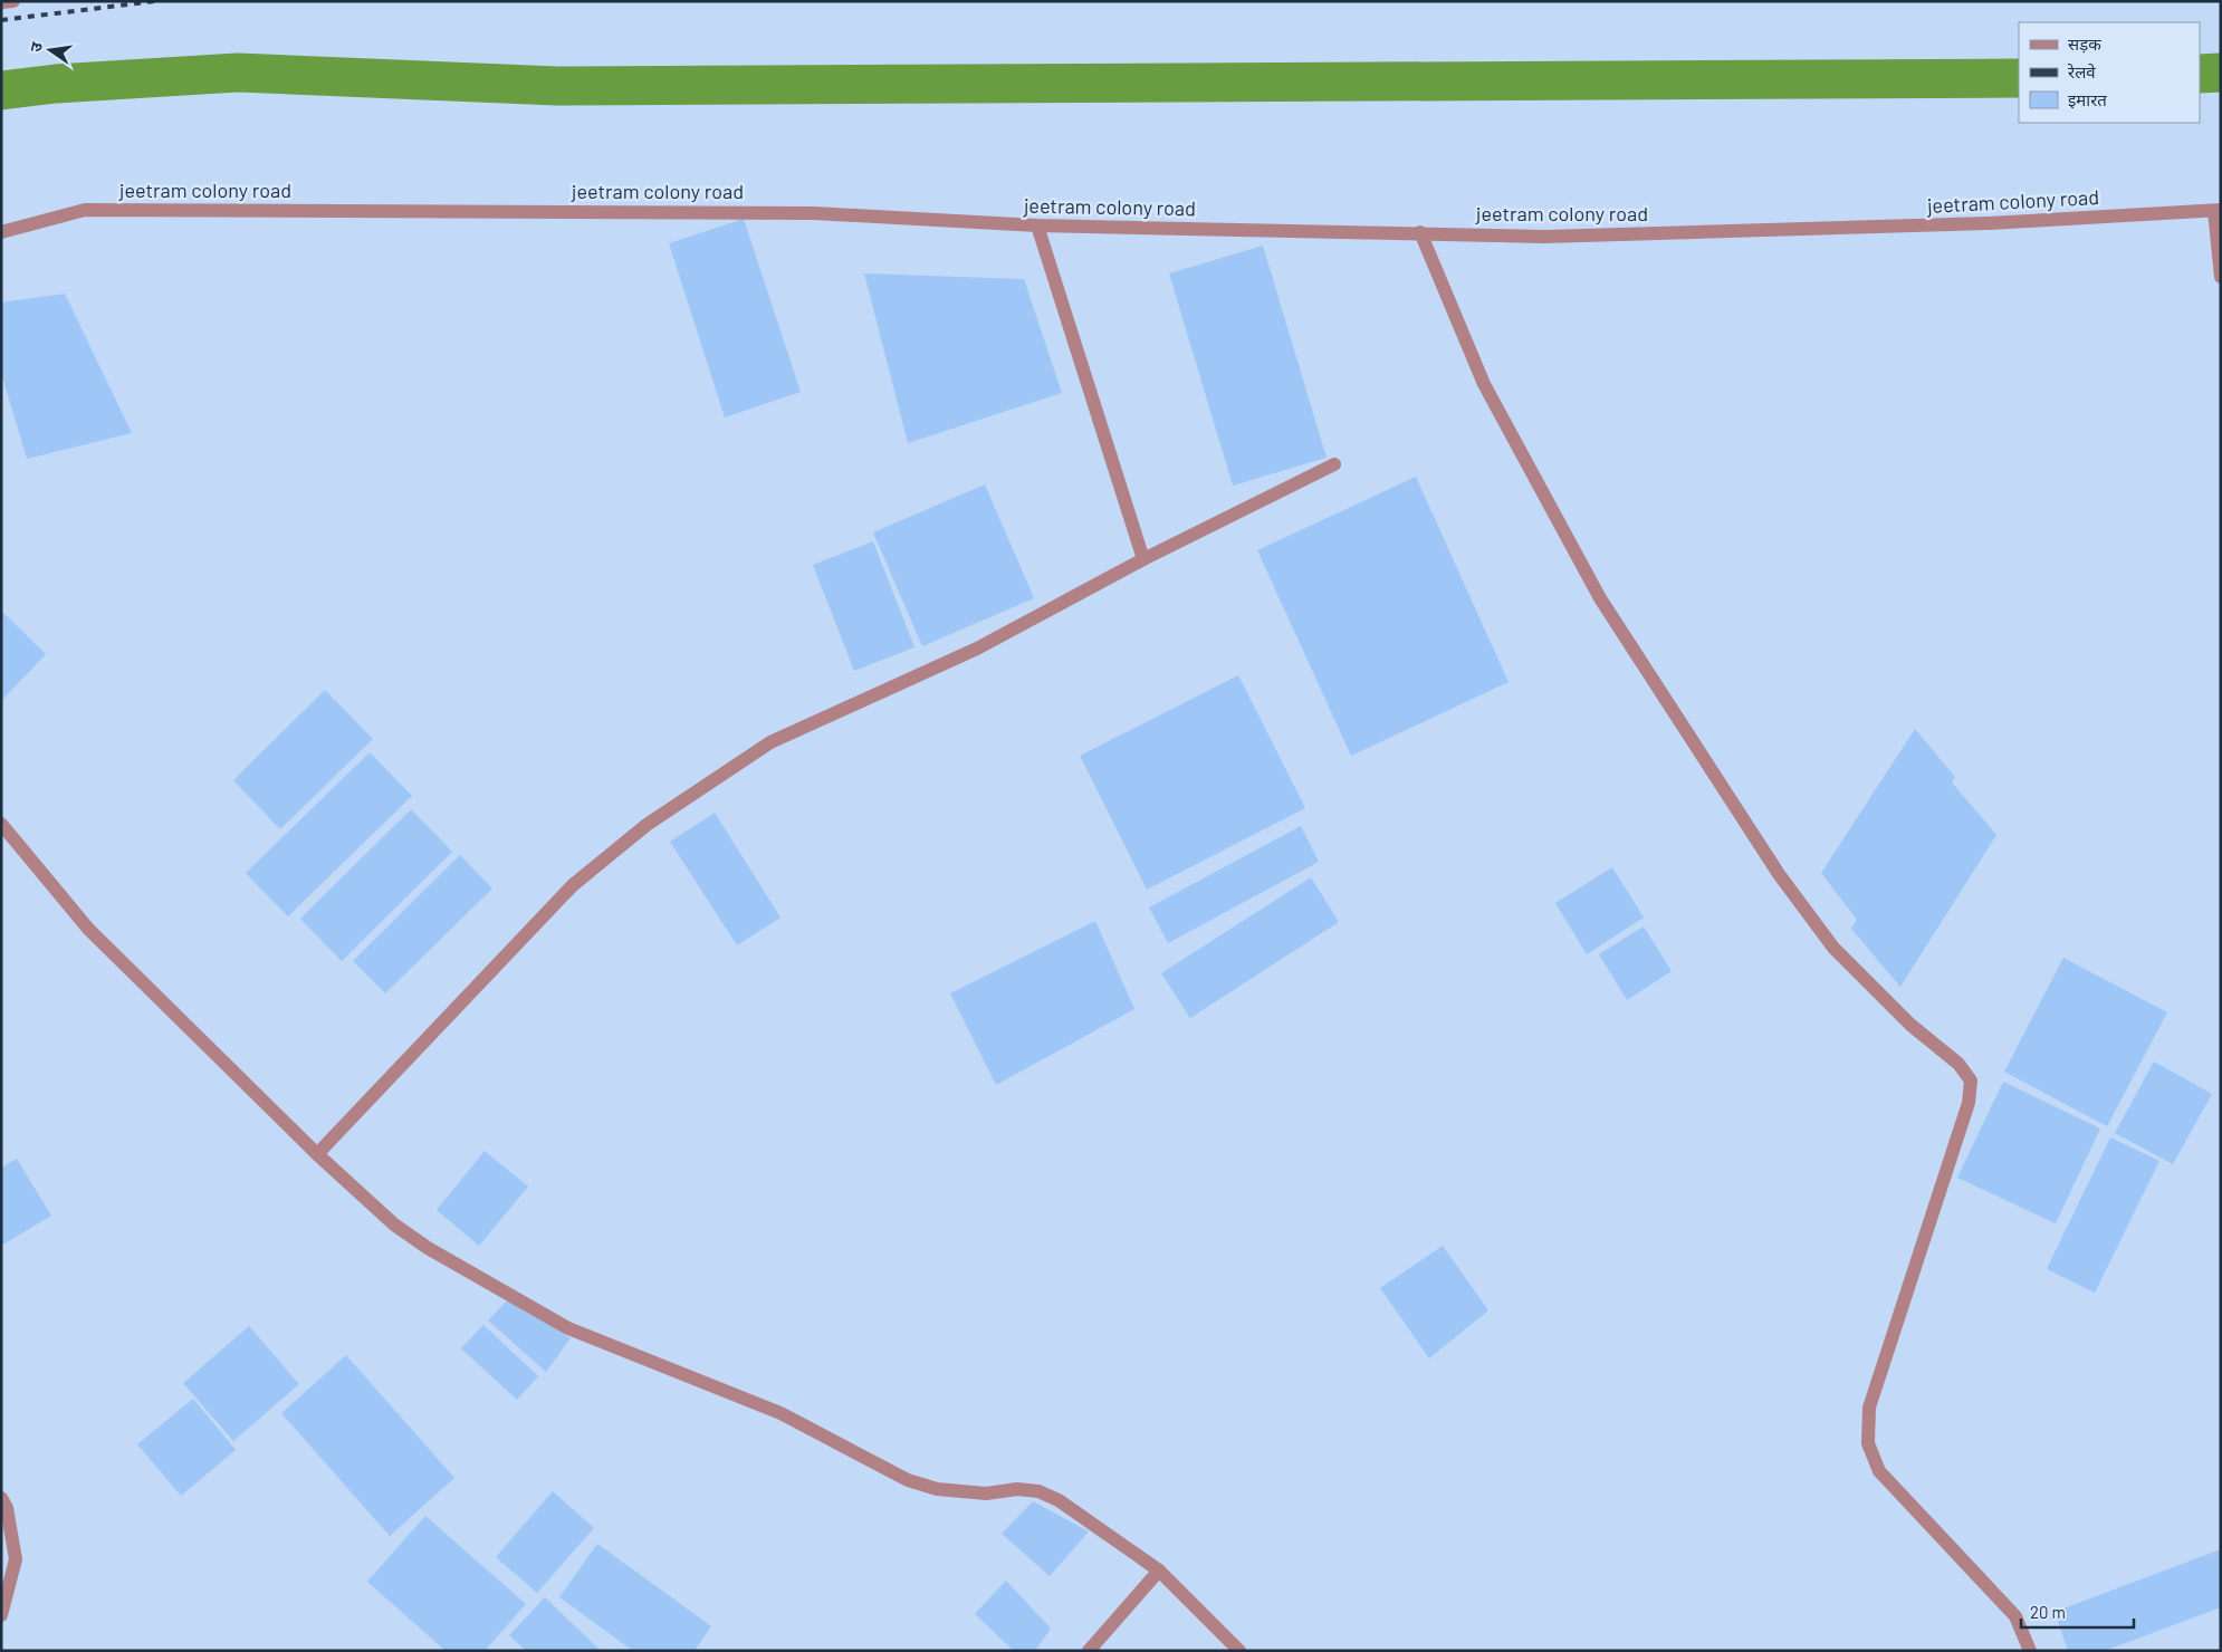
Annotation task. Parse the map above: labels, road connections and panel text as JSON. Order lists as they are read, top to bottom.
{
  "streets": {
    "street": ["jeetram colony road"]
  },
  "legend": ["सड़क", "रेलवे", "इमारत"],
  "scale_bar": "20 m",
  "north": "left"
}
